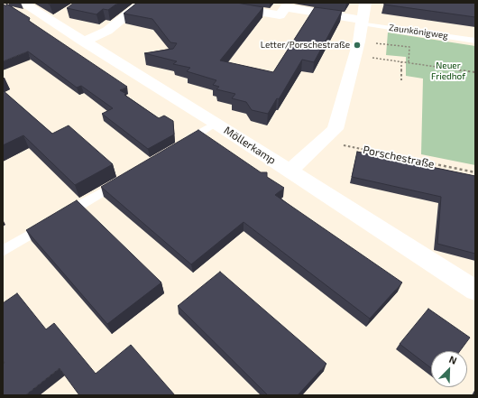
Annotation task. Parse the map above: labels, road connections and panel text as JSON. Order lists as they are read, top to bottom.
{
  "streets": {
    "street": ["Möllerkamp"],
    "lane": ["Zaunkönigweg"],
    "path": ["Porschestraße"]
  },
  "parks": ["Neuer Friedhof"],
  "places": ["Letter/Porschestraße"],
  "north": "top right"
}
